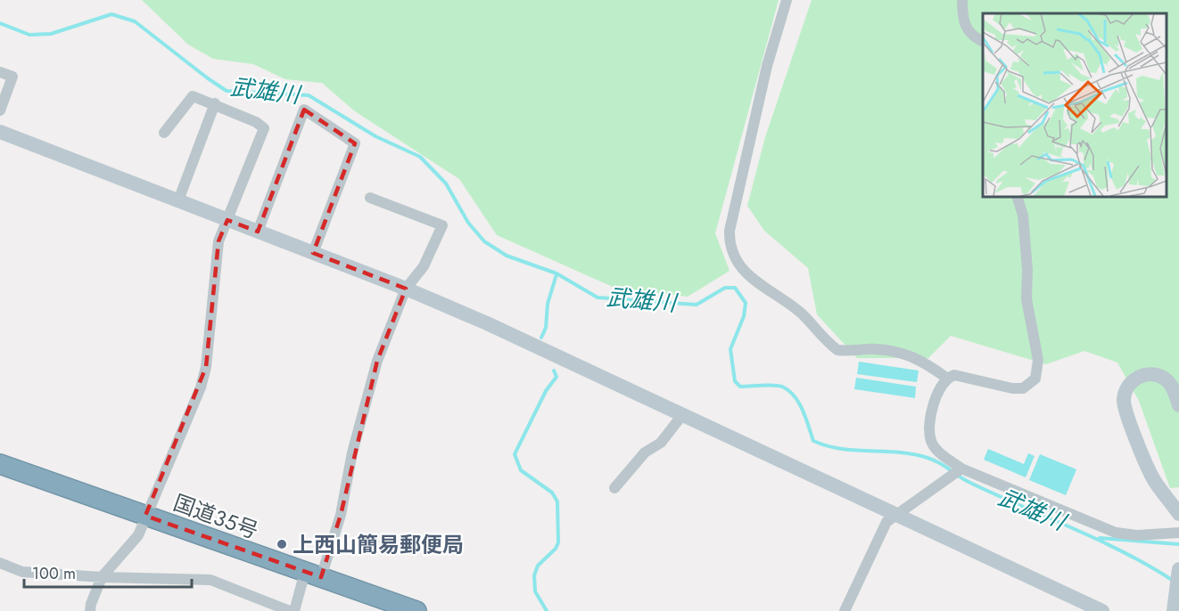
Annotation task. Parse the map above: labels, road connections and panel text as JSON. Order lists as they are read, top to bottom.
{
  "streets": {
    "highway": ["国道35号"]
  },
  "water": ["武雄川"],
  "places": ["上西山簡易郵便局"],
  "scale_bar": "100 m"
}
